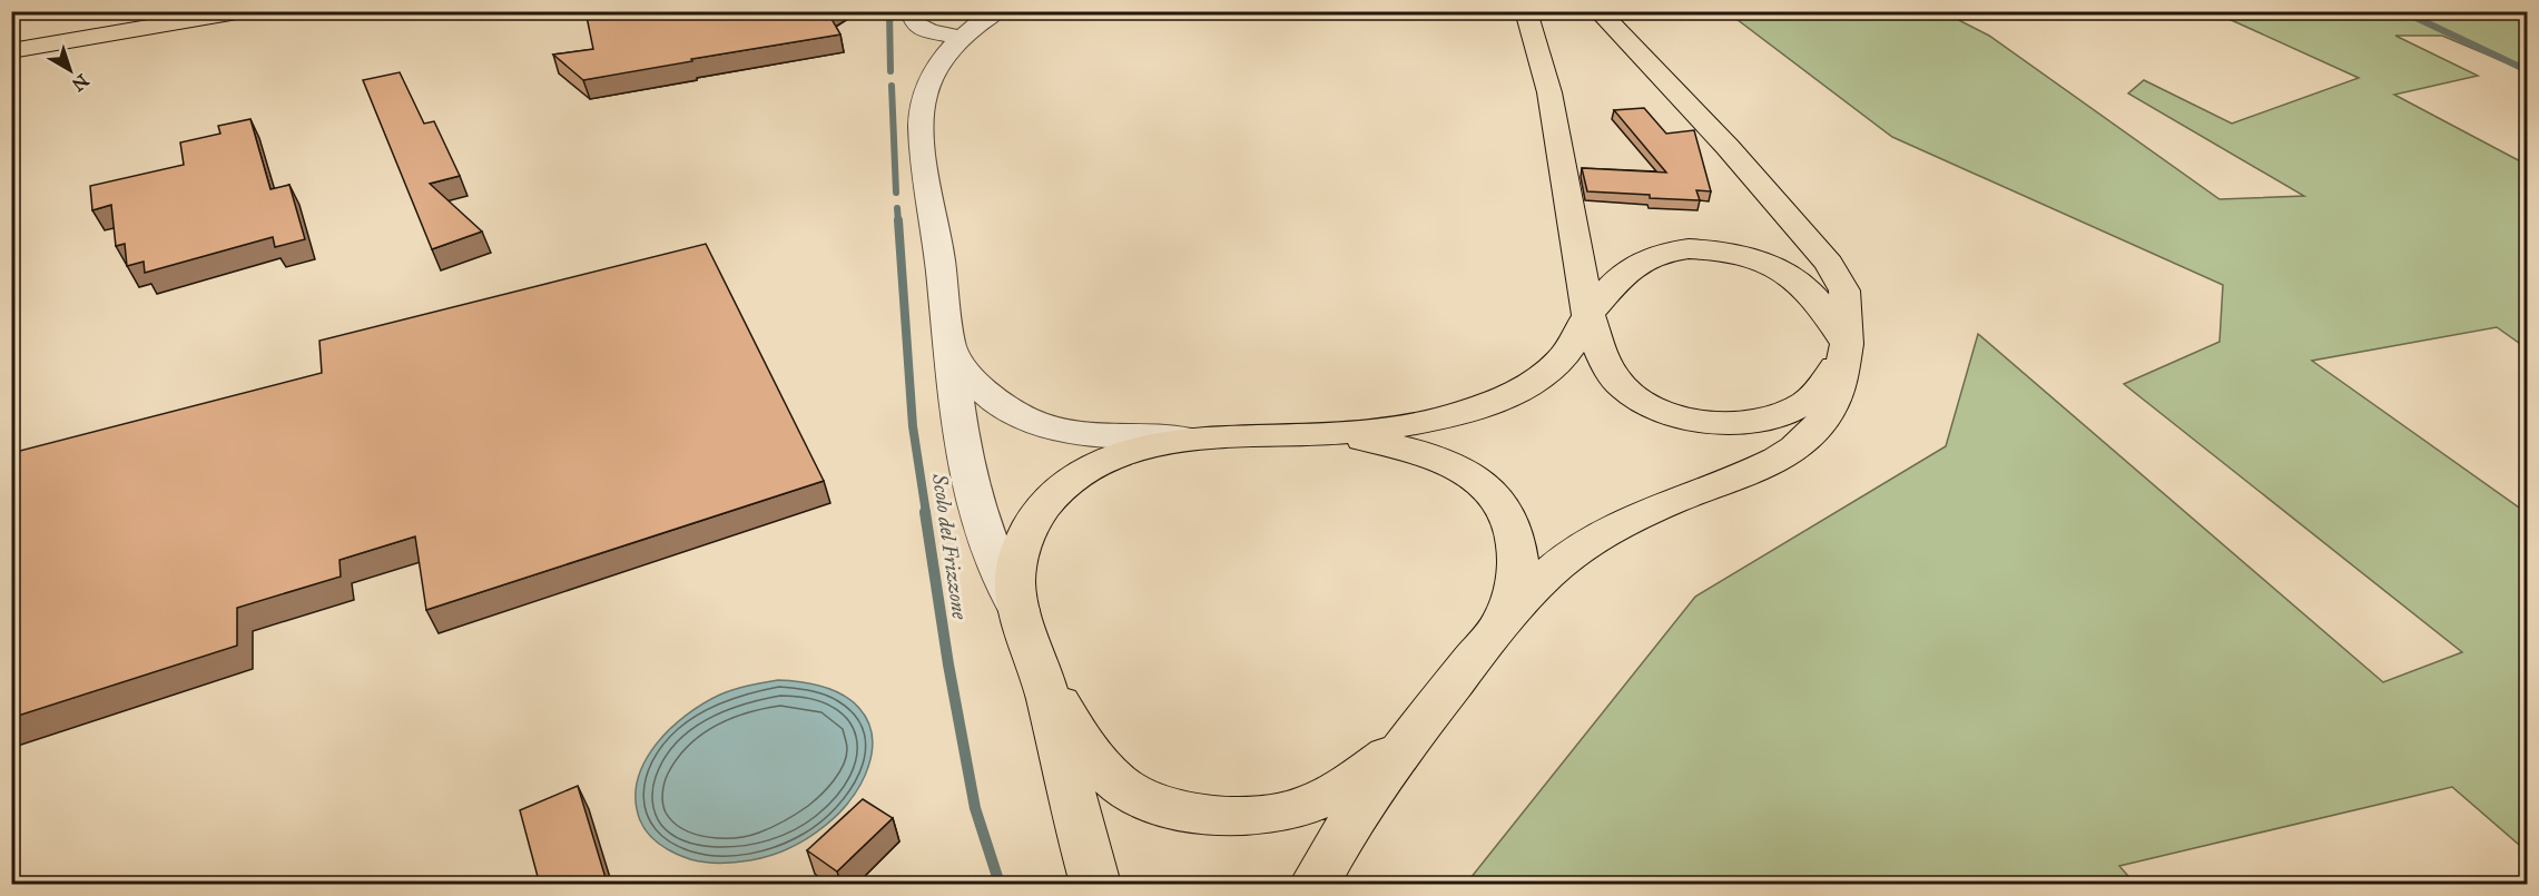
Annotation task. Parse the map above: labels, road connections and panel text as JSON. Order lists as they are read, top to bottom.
{
  "water": ["Scolo del Frizzone"],
  "north": "bottom right"
}
